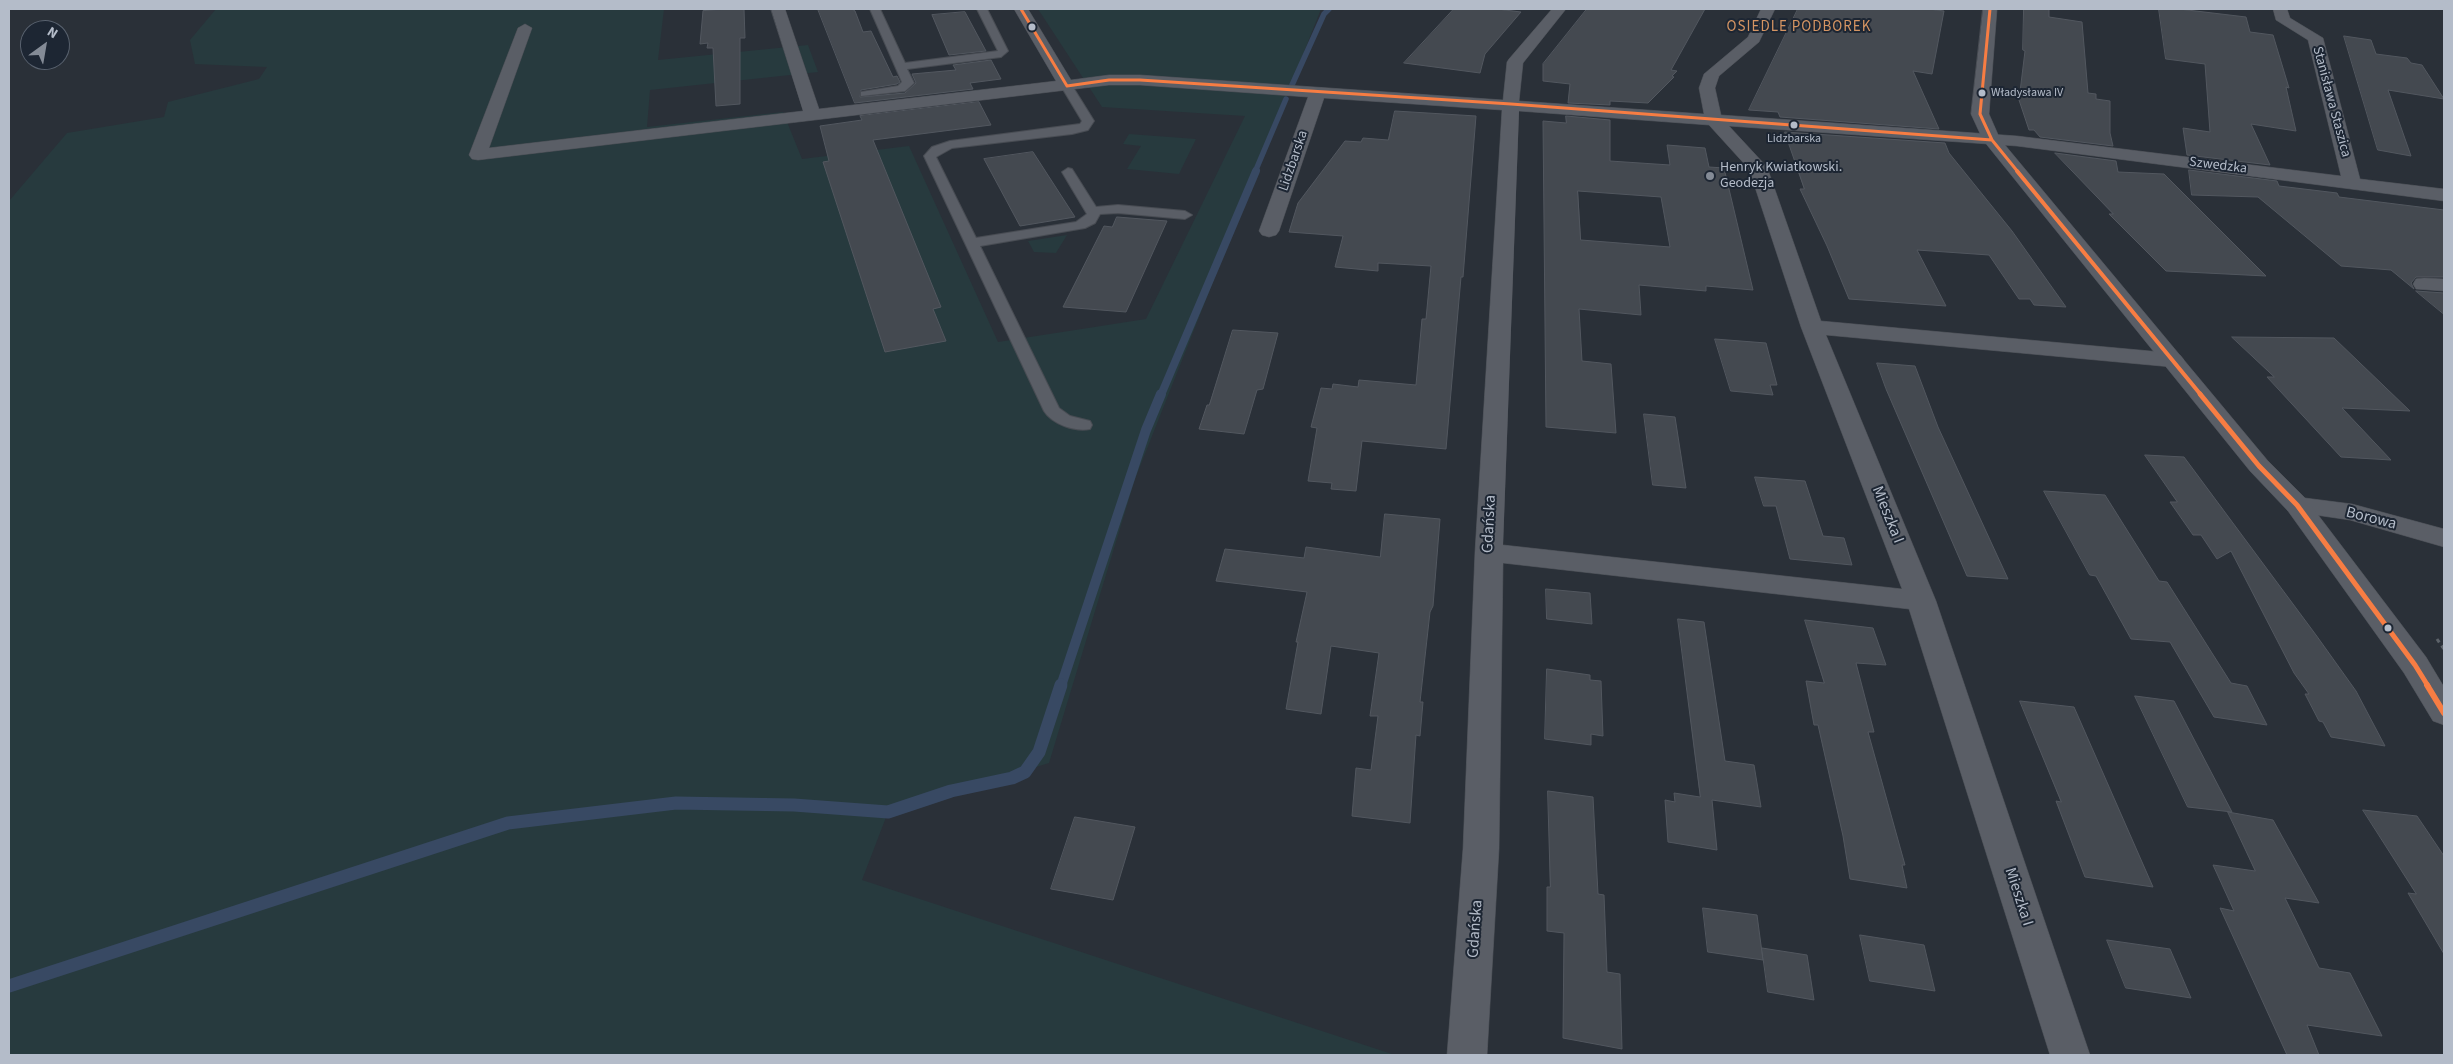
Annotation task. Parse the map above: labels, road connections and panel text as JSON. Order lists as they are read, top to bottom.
{
  "streets": {
    "street": [
      "Stanisława Staszica",
      "Lidzbarska",
      "Szwedzka",
      "Mieszka I",
      "Borowa",
      "Gdańska"
    ]
  },
  "crossings": [
    ["Stanisława Staszica", "Szwedzka"]
  ],
  "districts": ["OSIEDLE PODBOREK"],
  "places": ["Władysława IV", "Lidzbarska", "Henryk Kwiatkowski. Geodezja"],
  "north": "top right"
}
